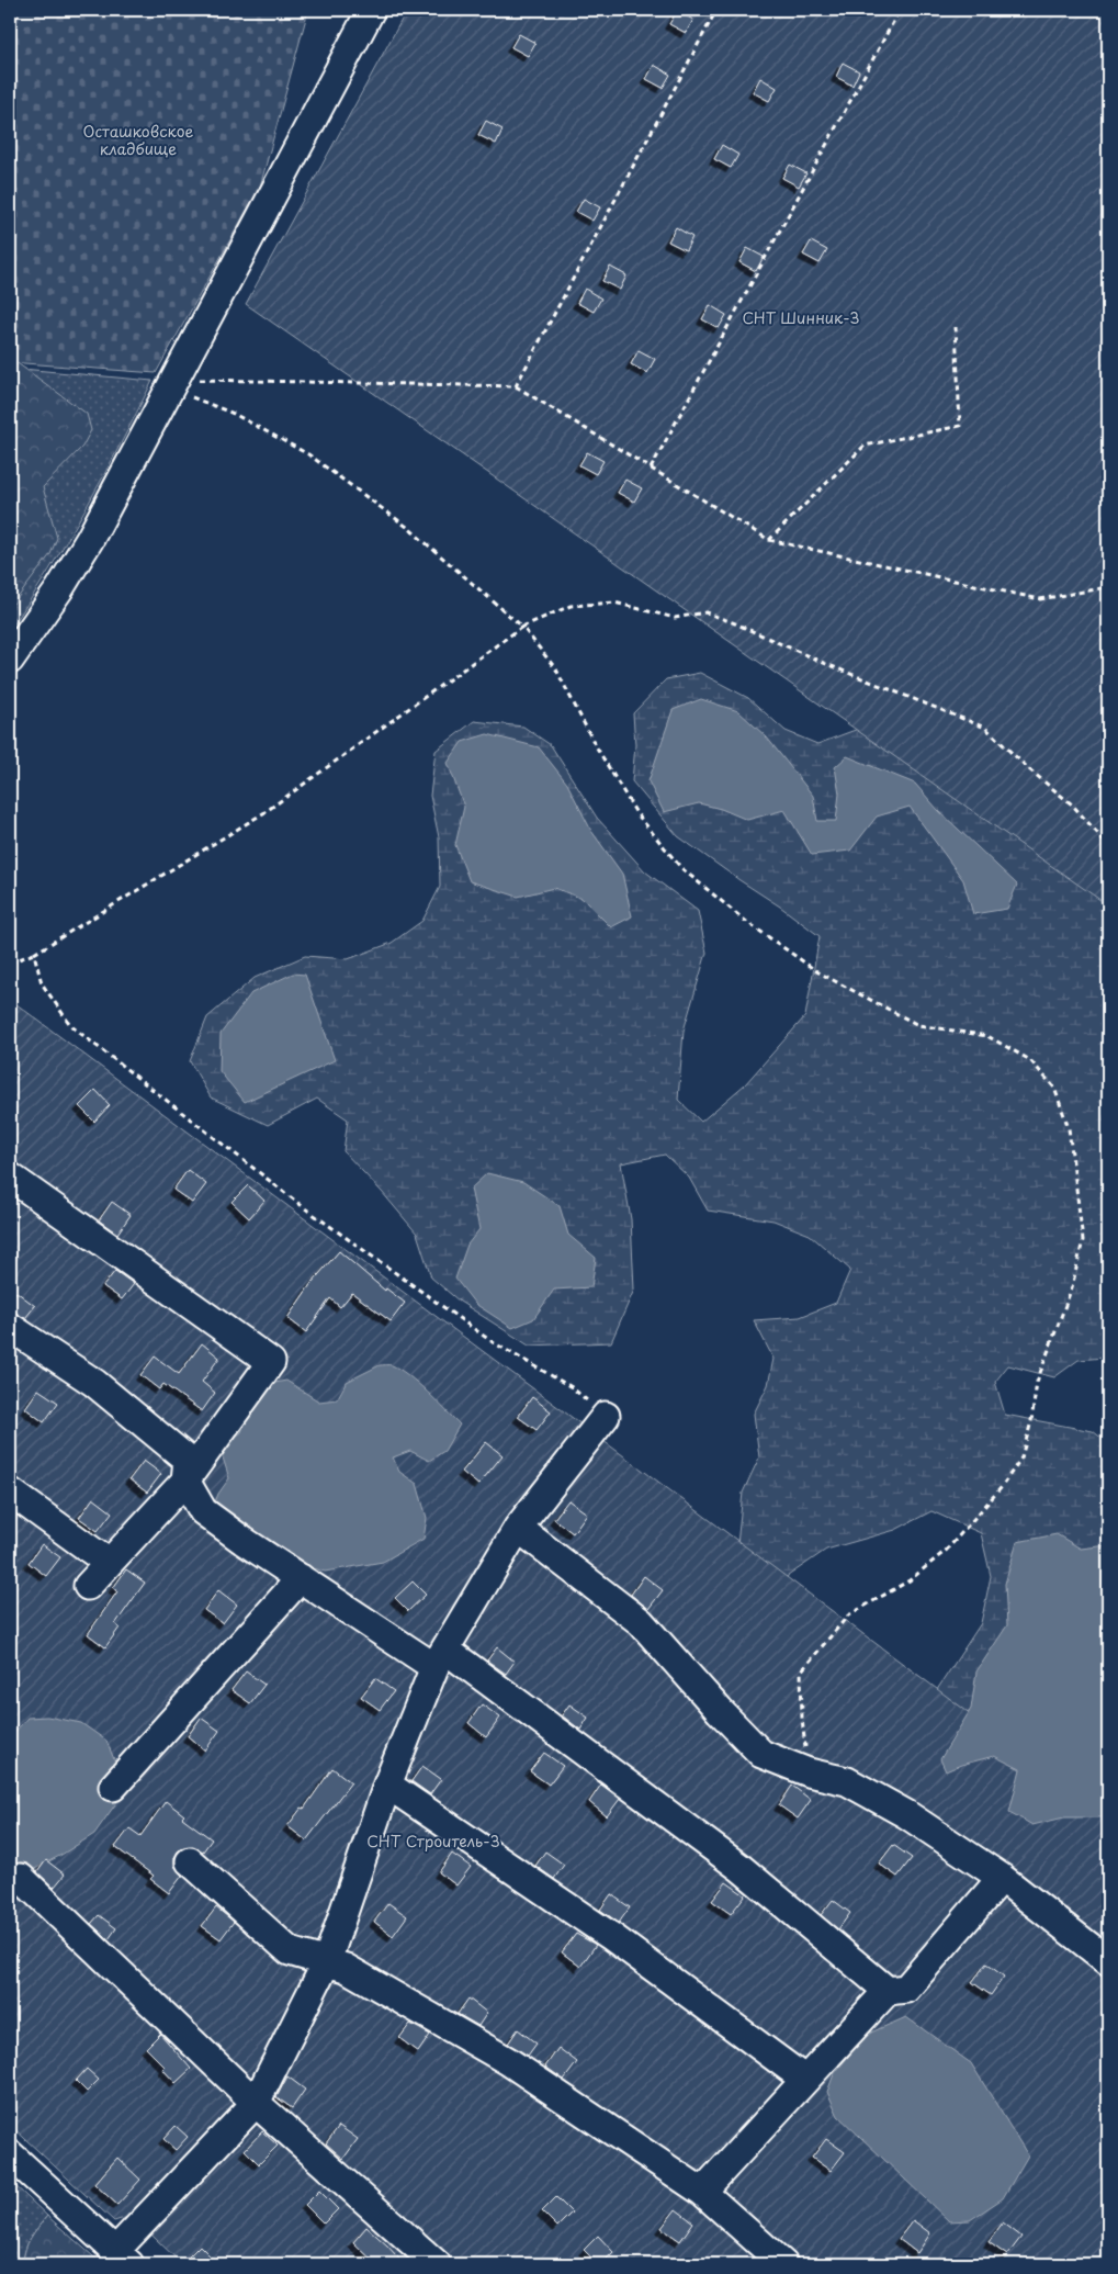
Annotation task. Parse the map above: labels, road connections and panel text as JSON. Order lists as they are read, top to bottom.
{
  "parks": ["Осташковское кладбище", "СНТ Шинник-3", "СНТ Строитель-3"]
}
